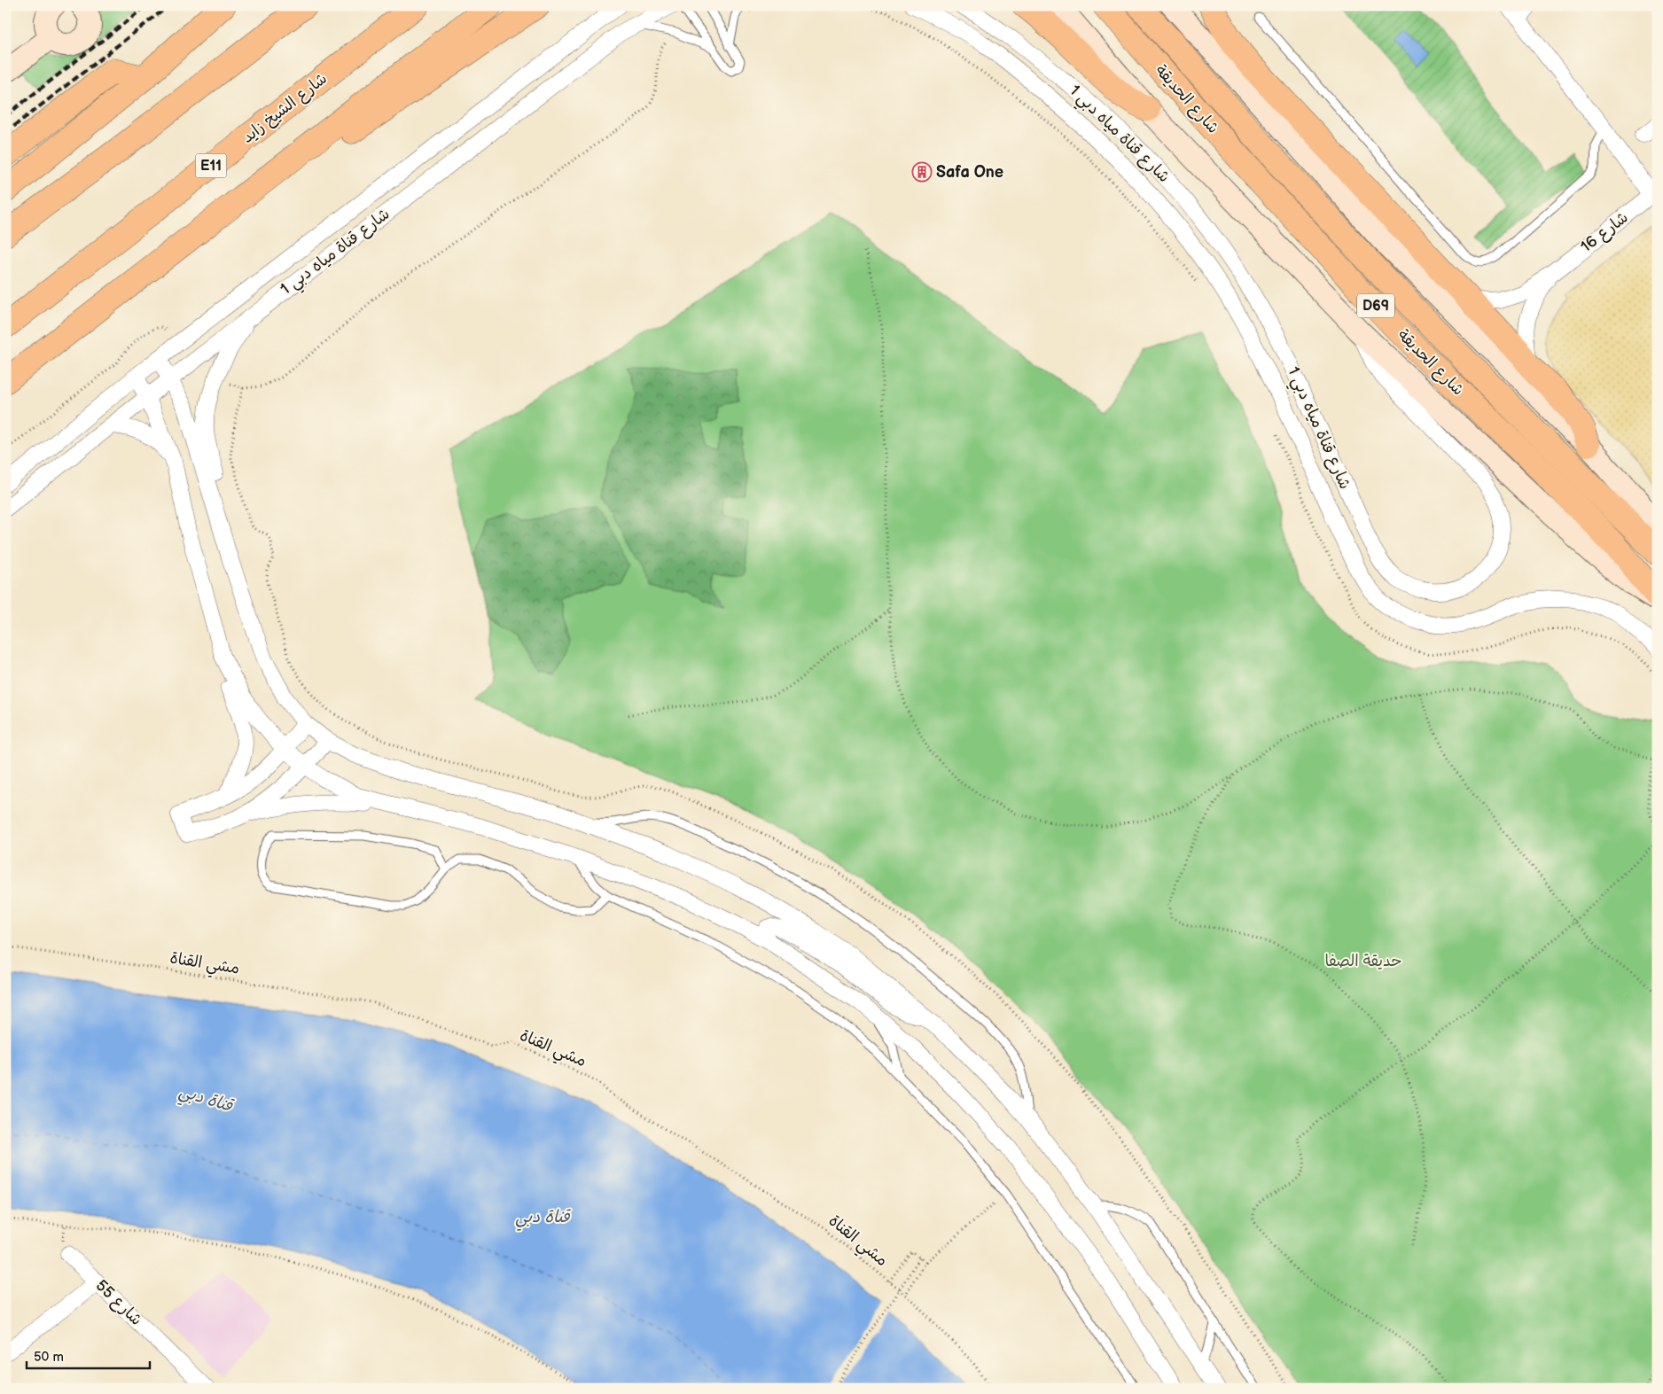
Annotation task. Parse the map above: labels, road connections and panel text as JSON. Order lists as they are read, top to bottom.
{
  "streets": {
    "main road": [
      "شارع الحديقة",
      "شارع الشيخ زايد",
      "E11",
      "D69"
    ],
    "street": ["شارع قناة مياه دبي 1", "شارع 16", "شارع 55"],
    "path": ["مشي القناة"]
  },
  "water": ["قناة دبي"],
  "parks": ["حديقة الصفا"],
  "places": {
    "building": ["Safa One"]
  },
  "scale_bar": "50 m"
}
